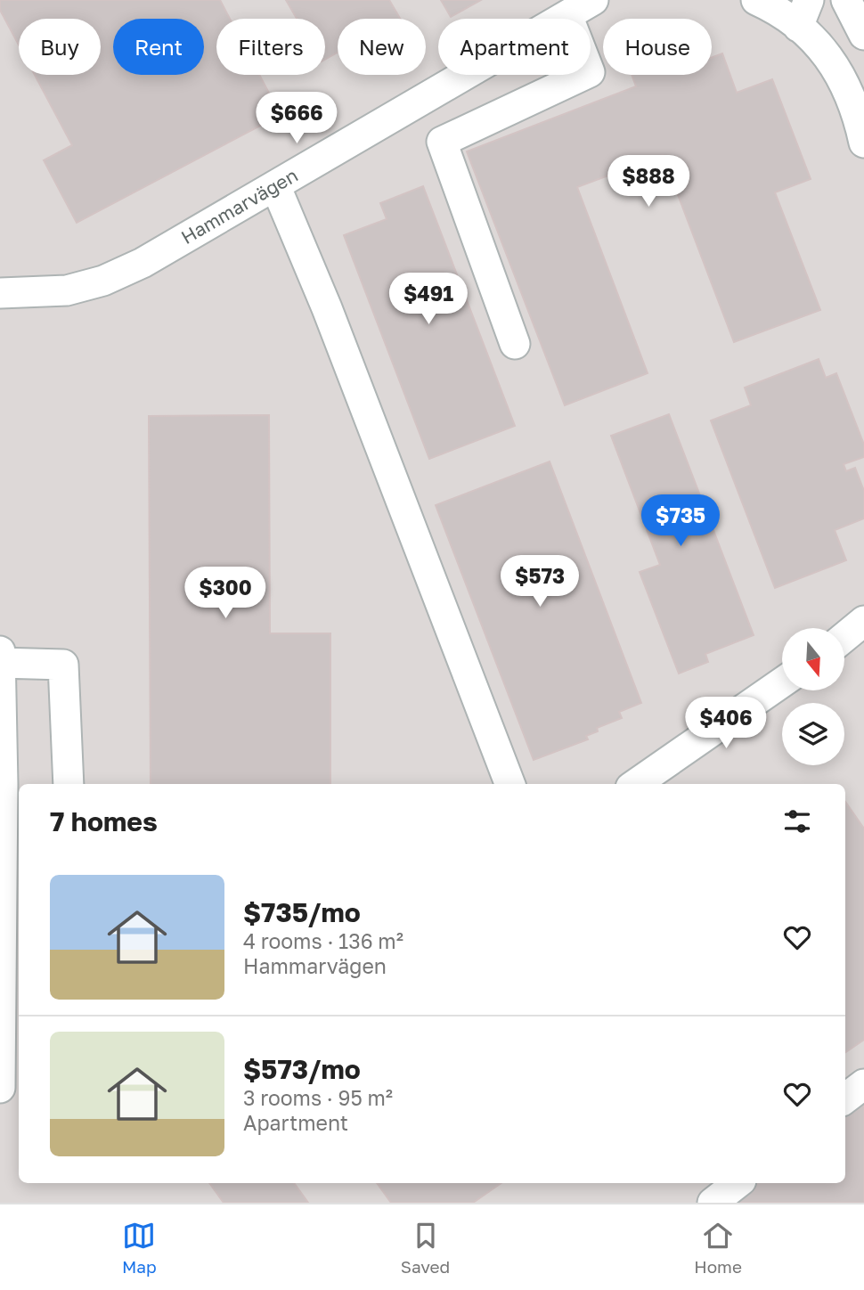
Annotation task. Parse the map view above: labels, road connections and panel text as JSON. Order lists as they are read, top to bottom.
{
  "streets": {
    "street": ["Hammarvägen"]
  },
  "north": "bottom",
  "page": {
    "chip": [
      "Buy",
      "Rent",
      "Filters",
      "New",
      "Apartment",
      "House"
    ],
    "price": [
      "$666",
      "$888",
      "$491",
      "$735",
      "$573",
      "$300",
      "$406"
    ],
    "heading": "7 homes",
    "list": [
      {
        "name": "$735/mo",
        "note": "4 rooms · 136 m² · Hammarvägen"
      },
      {
        "name": "$573/mo",
        "note": "3 rooms · 95 m² · Apartment"
      }
    ],
    "tabs": ["Map", "Saved", "Home"]
  }
}
